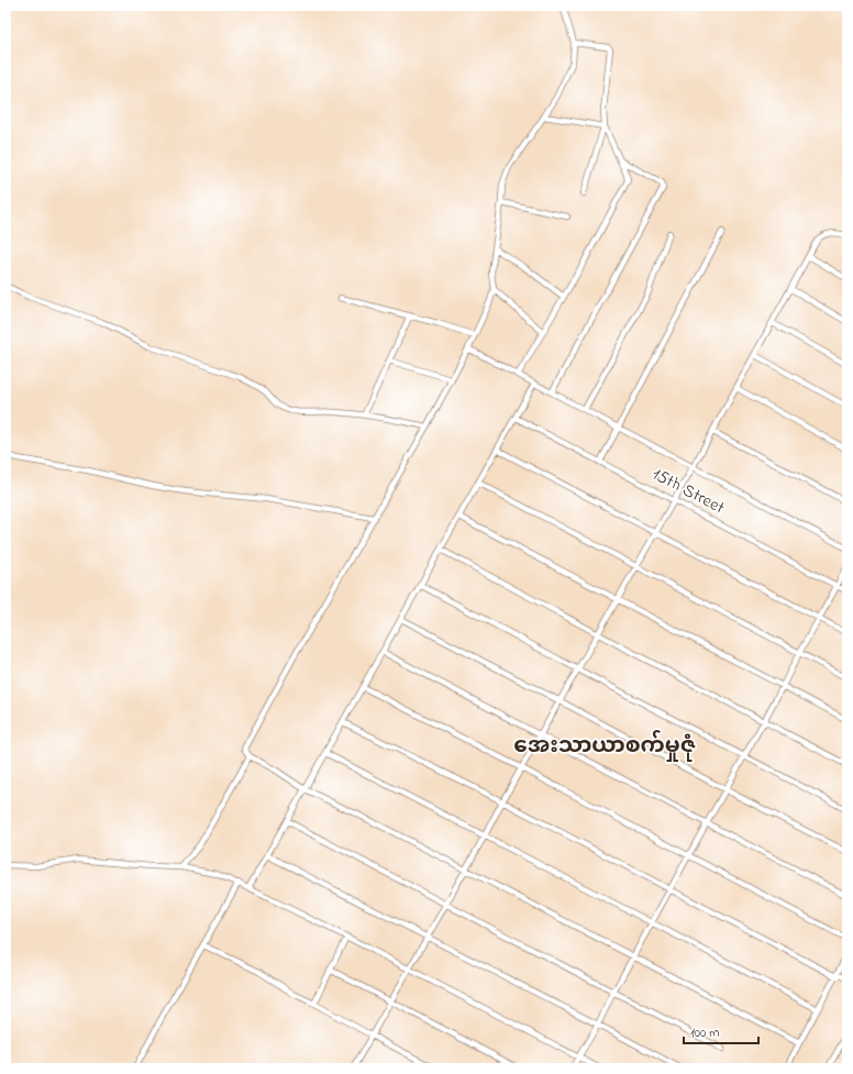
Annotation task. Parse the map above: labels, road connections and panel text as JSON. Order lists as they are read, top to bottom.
{
  "streets": {
    "street": ["15th Street"]
  },
  "districts": ["အေးသာယာစက်မှုဇုံ"],
  "scale_bar": "100 m"
}
